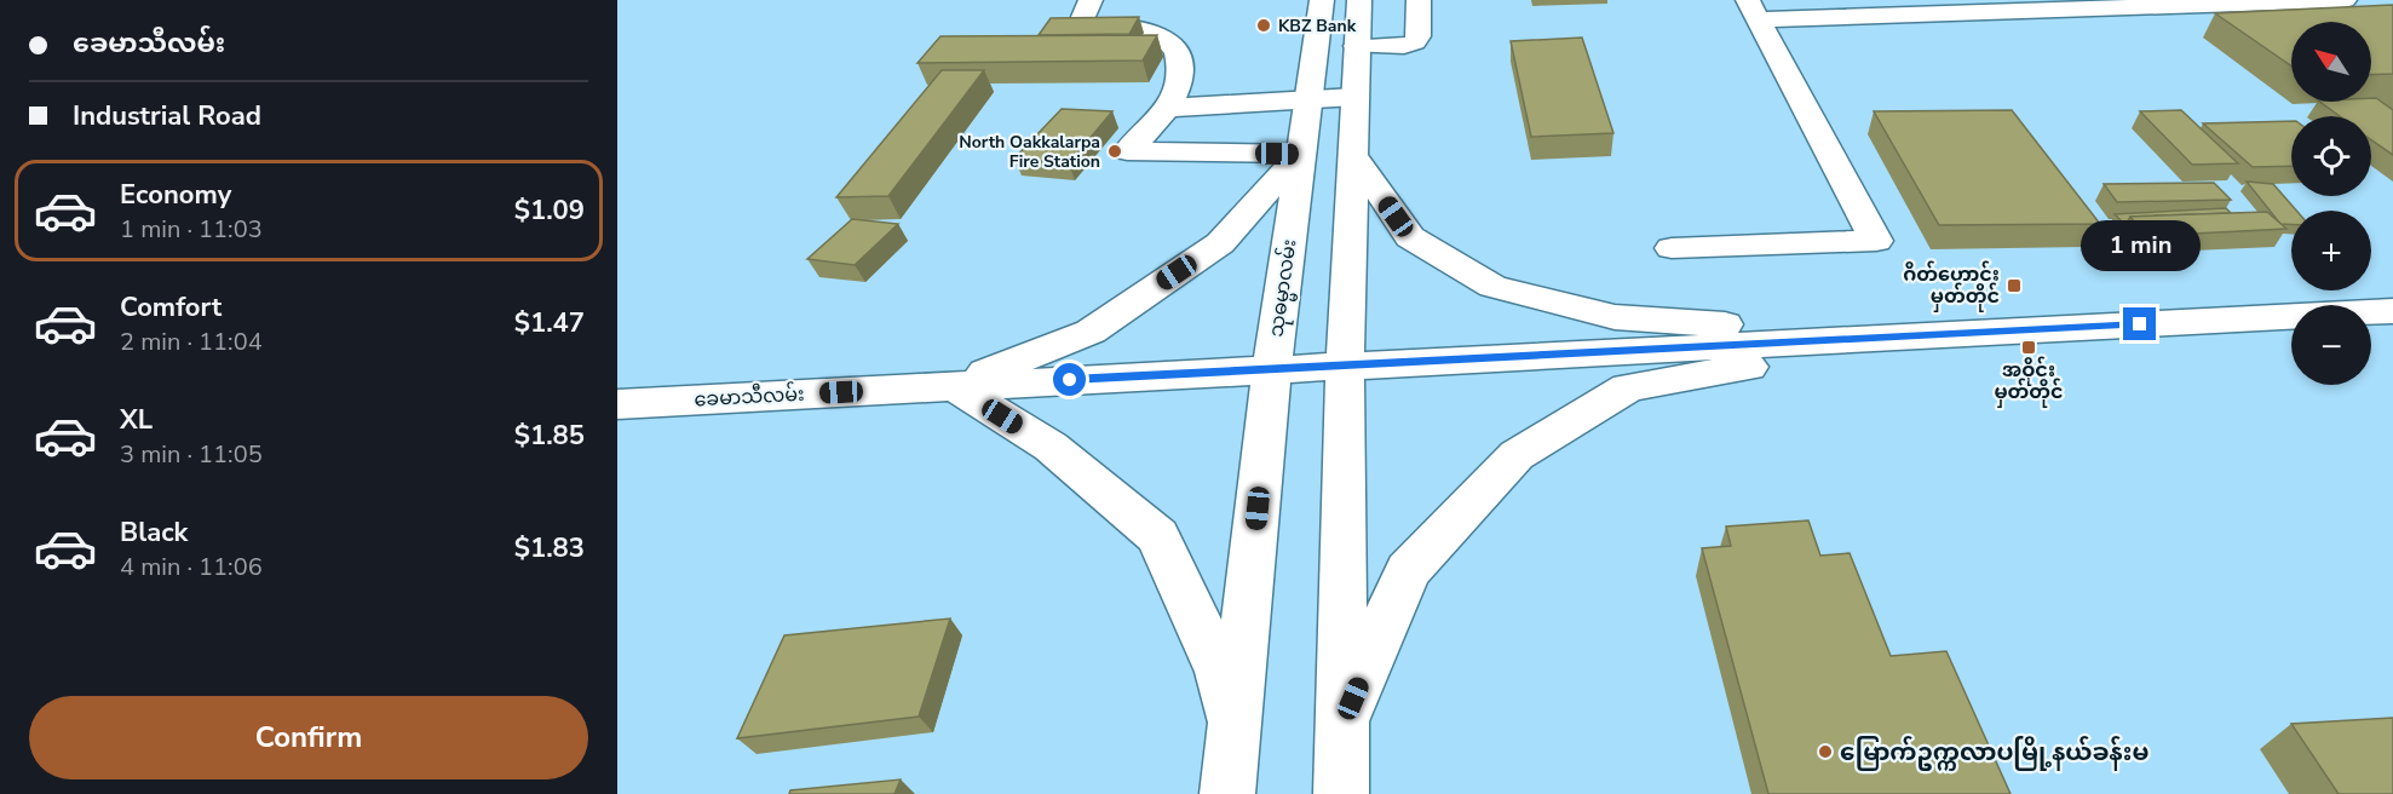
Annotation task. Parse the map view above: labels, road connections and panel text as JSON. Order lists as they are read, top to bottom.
{
  "streets": {
    "main road": ["သုဓမ္မာလမ်း", "ခေမာသီလမ်း"]
  },
  "crossings": [
    ["သုဓမ္မာလမ်း", "ခေမာသီလမ်း"]
  ],
  "places": {
    "other": ["KBZ Bank", "North Oakkalarpa Fire Station", "မြောက်ဥက္ကလာပမြို့နယ်ခန်းမ"],
    "transit": ["ဂိတ်ဟောင်း မှတ်တိုင်", "အဝိုင်း မှတ်တိုင်"]
  },
  "north": "top left",
  "page": {
    "banner": ["ခေမာသီလမ်း", "Industrial Road"],
    "map_buttons": ["+", "−"],
    "list": [
      {
        "name": "Economy",
        "note": "1 min · 11:03",
        "value": "$1.09"
      },
      {
        "name": "Comfort",
        "note": "2 min · 11:04",
        "value": "$1.47"
      },
      {
        "name": "XL",
        "note": "3 min · 11:05",
        "value": "$1.85"
      },
      {
        "name": "Black",
        "note": "4 min · 11:06",
        "value": "$1.83"
      }
    ],
    "bubble": "1 min",
    "buttons": "Confirm"
  }
}
